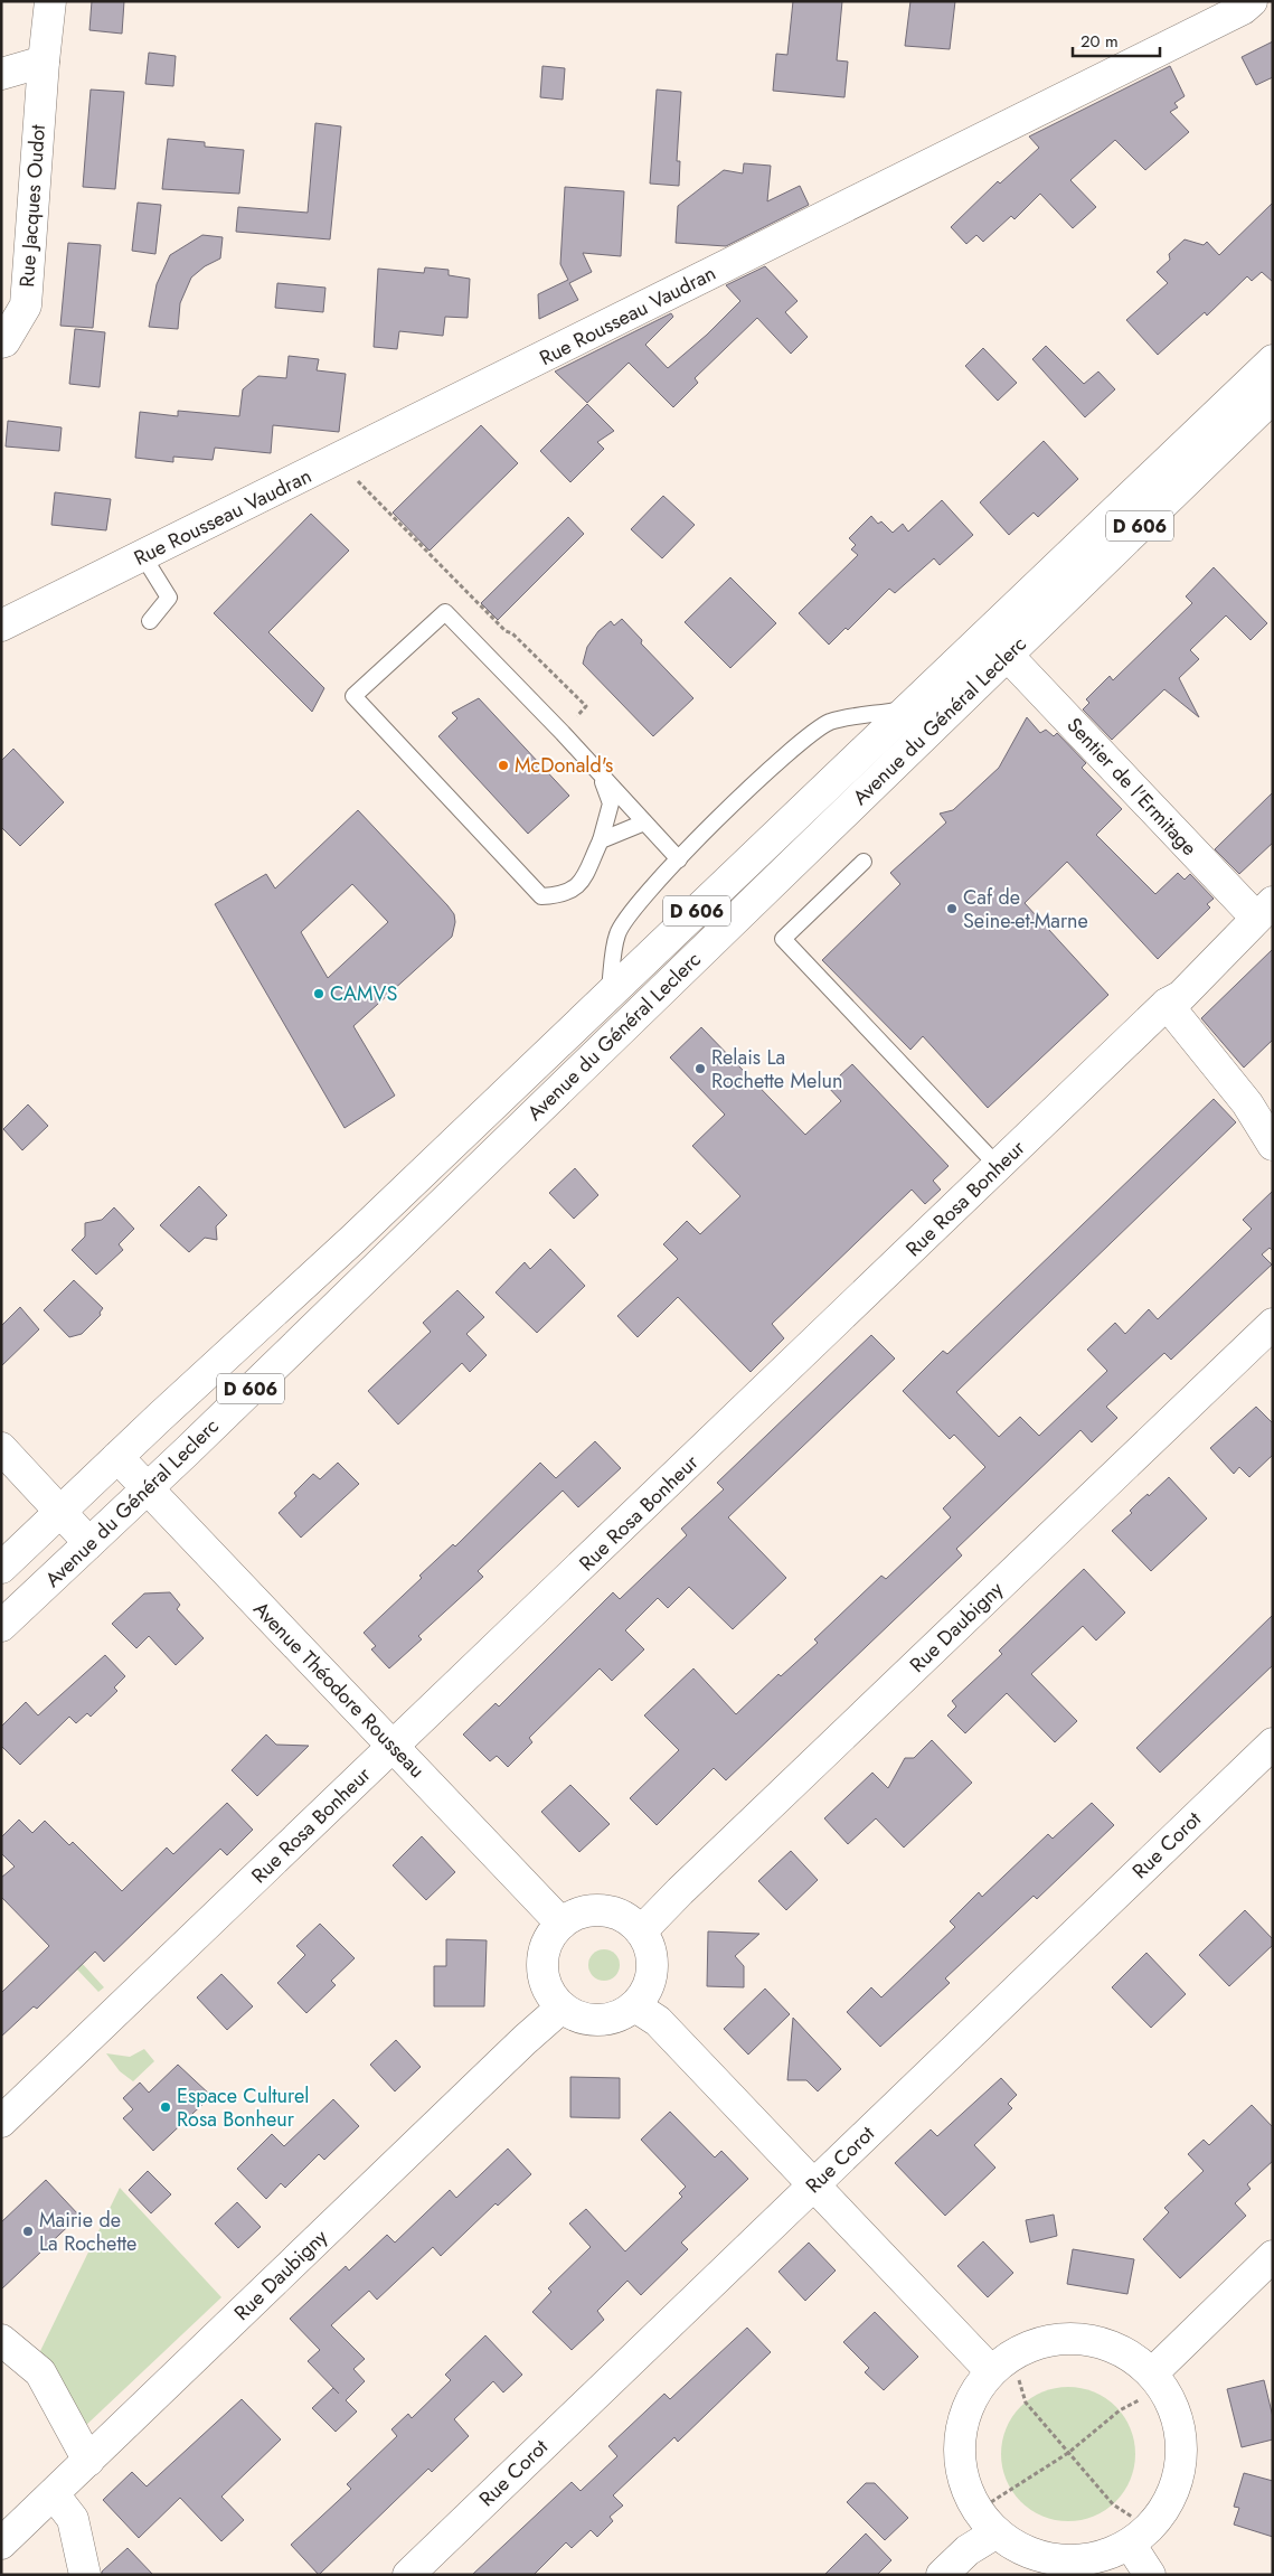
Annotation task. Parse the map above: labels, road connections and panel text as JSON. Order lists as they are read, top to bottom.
{
  "streets": {
    "street": [
      "Rue Jacques Oudot",
      "Rue Rousseau Vaudran",
      "D 606",
      "Avenue du Général Leclerc",
      "Sentier de l'Ermitage",
      "Rue Rosa Bonheur",
      "Rue Daubigny",
      "Avenue Théodore Rousseau",
      "Rue Corot"
    ]
  },
  "crossings": [
    ["Avenue du Général Leclerc", "Sentier de l'Ermitage"],
    ["Avenue du Général Leclerc", "Avenue Théodore Rousseau"],
    ["Sentier de l'Ermitage", "Rue Rosa Bonheur"],
    ["Rue Rosa Bonheur", "Avenue Théodore Rousseau"],
    ["Rue Daubigny", "Avenue Théodore Rousseau"]
  ],
  "places": [
    "McDonald's",
    "Caf de Seine-et-Marne",
    "CAMVS",
    "Relais La Rochette Melun",
    "Espace Culturel Rosa Bonheur",
    "Mairie de La Rochette"
  ],
  "scale_bar": "20 m"
}
